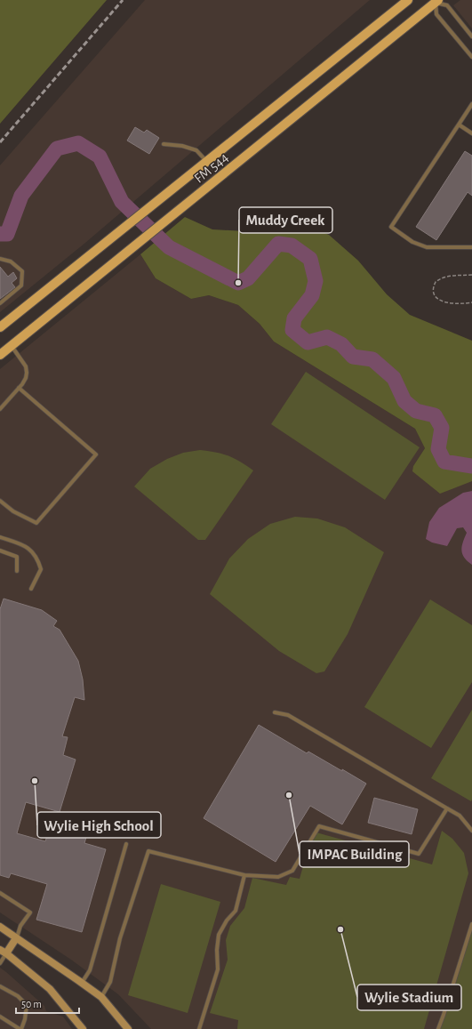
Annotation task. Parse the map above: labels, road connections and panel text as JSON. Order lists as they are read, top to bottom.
{
  "streets": {
    "main road": ["FM 544"]
  },
  "places": [
    "Muddy Creek",
    "Wylie High School",
    "IMPAC Building",
    "Wylie Stadium"
  ],
  "scale_bar": "50 m"
}
